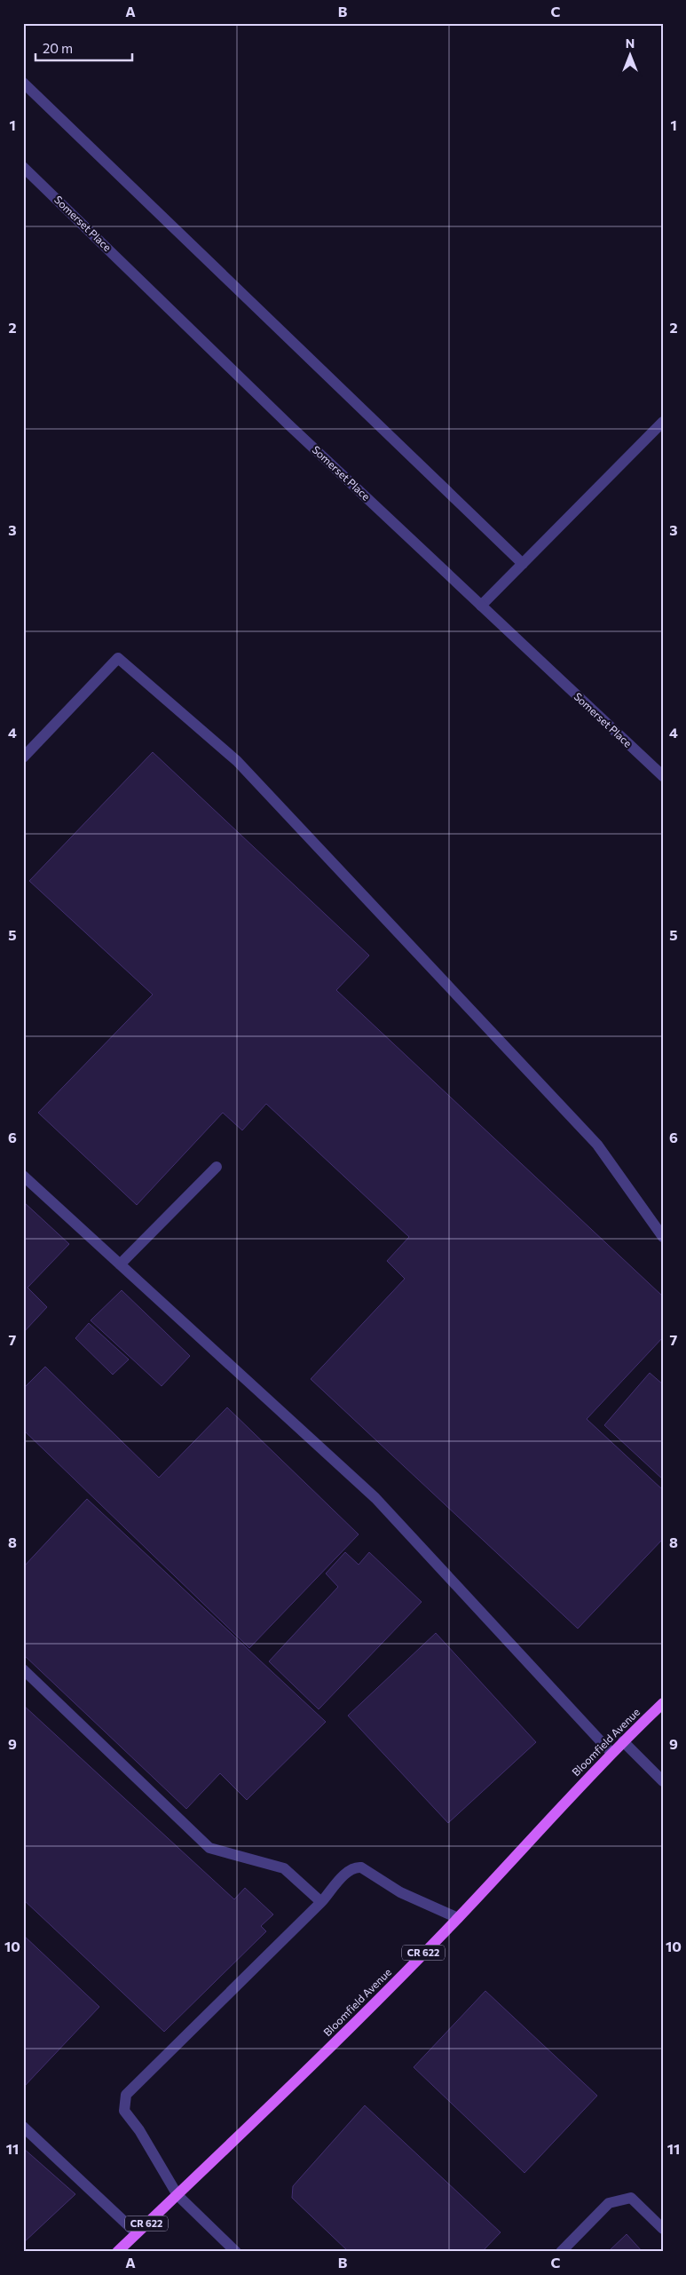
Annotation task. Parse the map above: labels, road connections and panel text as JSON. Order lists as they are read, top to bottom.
{
  "streets": {
    "main road": ["Bloomfield Avenue", "CR 622"],
    "street": ["Somerset Place"]
  },
  "scale_bar": "20 m",
  "north": "top",
  "grid": {
    "columns": ["A", "B", "C"],
    "rows": [
      "1",
      "2",
      "3",
      "4",
      "5",
      "6",
      "7",
      "8",
      "9",
      "10",
      "11"
    ]
  }
}
